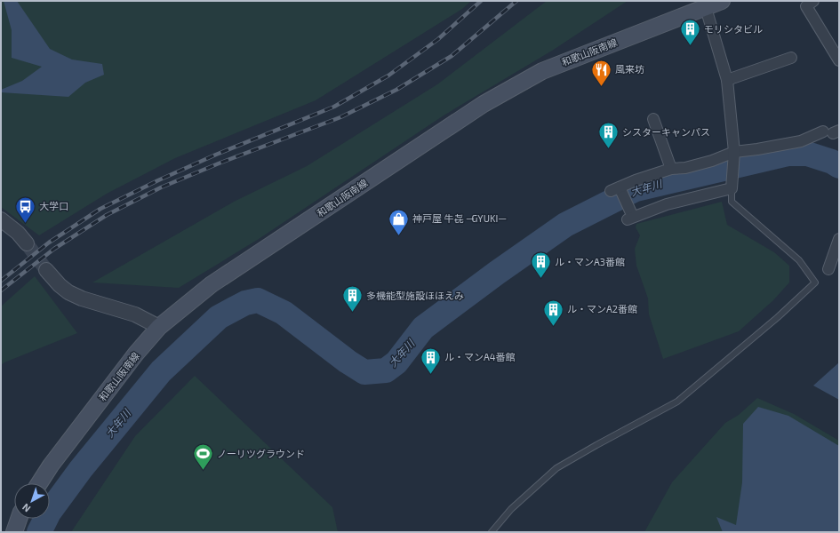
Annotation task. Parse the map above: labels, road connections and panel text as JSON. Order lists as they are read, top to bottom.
{
  "streets": {
    "main road": ["和歌山阪南線"]
  },
  "water": ["大年川"],
  "places": {
    "building": [
      "モリシタビル",
      "シスターキャンパス",
      "ル・マンA3番館",
      "多機能型施設ほほえみ",
      "ル・マンA2番館",
      "ル・マンA4番館"
    ],
    "restaurant": ["風来坊"],
    "bus stop": ["大学口"],
    "shop": ["神戸屋 牛㐂 ―GYUKI―"],
    "sports": ["ノーリツグラウンド"]
  },
  "north": "bottom left"
}
